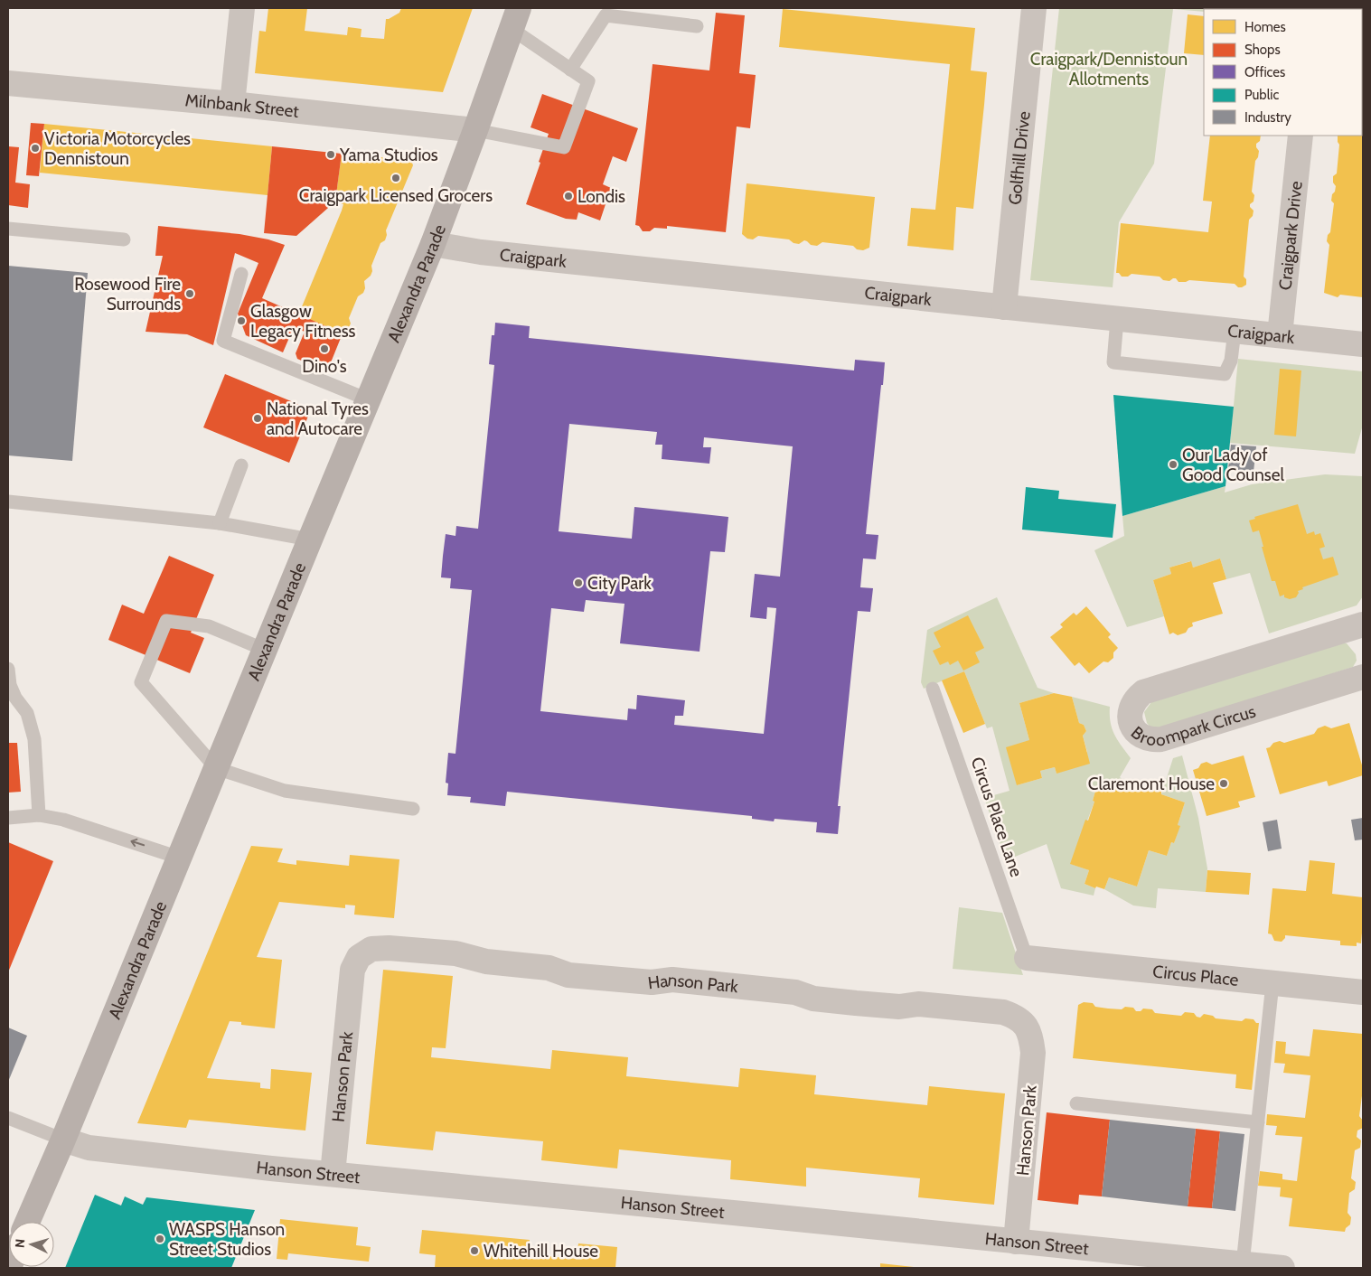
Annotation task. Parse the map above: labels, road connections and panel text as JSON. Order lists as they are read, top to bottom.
{
  "streets": {
    "main road": ["Alexandra Parade"],
    "street": [
      "Milnbank Street",
      "Golfhill Drive",
      "Craigpark Drive",
      "Craigpark",
      "Broompark Circus",
      "Circus Place",
      "Hanson Park",
      "Hanson Street"
    ],
    "lane": ["Circus Place Lane"]
  },
  "crossings": [
    ["Milnbank Street", "Alexandra Parade"],
    ["Golfhill Drive", "Craigpark"],
    ["Craigpark Drive", "Craigpark"],
    ["Craigpark", "Alexandra Parade"],
    ["Alexandra Parade", "Hanson Street"],
    ["Circus Place Lane", "Circus Place"],
    ["Hanson Park", "Hanson Street"]
  ],
  "parks": ["Craigpark/Dennistoun Allotments"],
  "places": [
    "Victoria Motorcycles Dennistoun",
    "Yama Studios",
    "Craigpark Licensed Grocers",
    "Londis",
    "Rosewood Fire Surrounds",
    "Glasgow Legacy Fitness",
    "Dino's",
    "National Tyres and Autocare",
    "Our Lady of Good Counsel",
    "City Park",
    "Claremont House",
    "WASPS Hanson Street Studios",
    "Whitehill House"
  ],
  "legend": [
    "Homes",
    "Shops",
    "Offices",
    "Public",
    "Industry"
  ],
  "north": "left"
}
